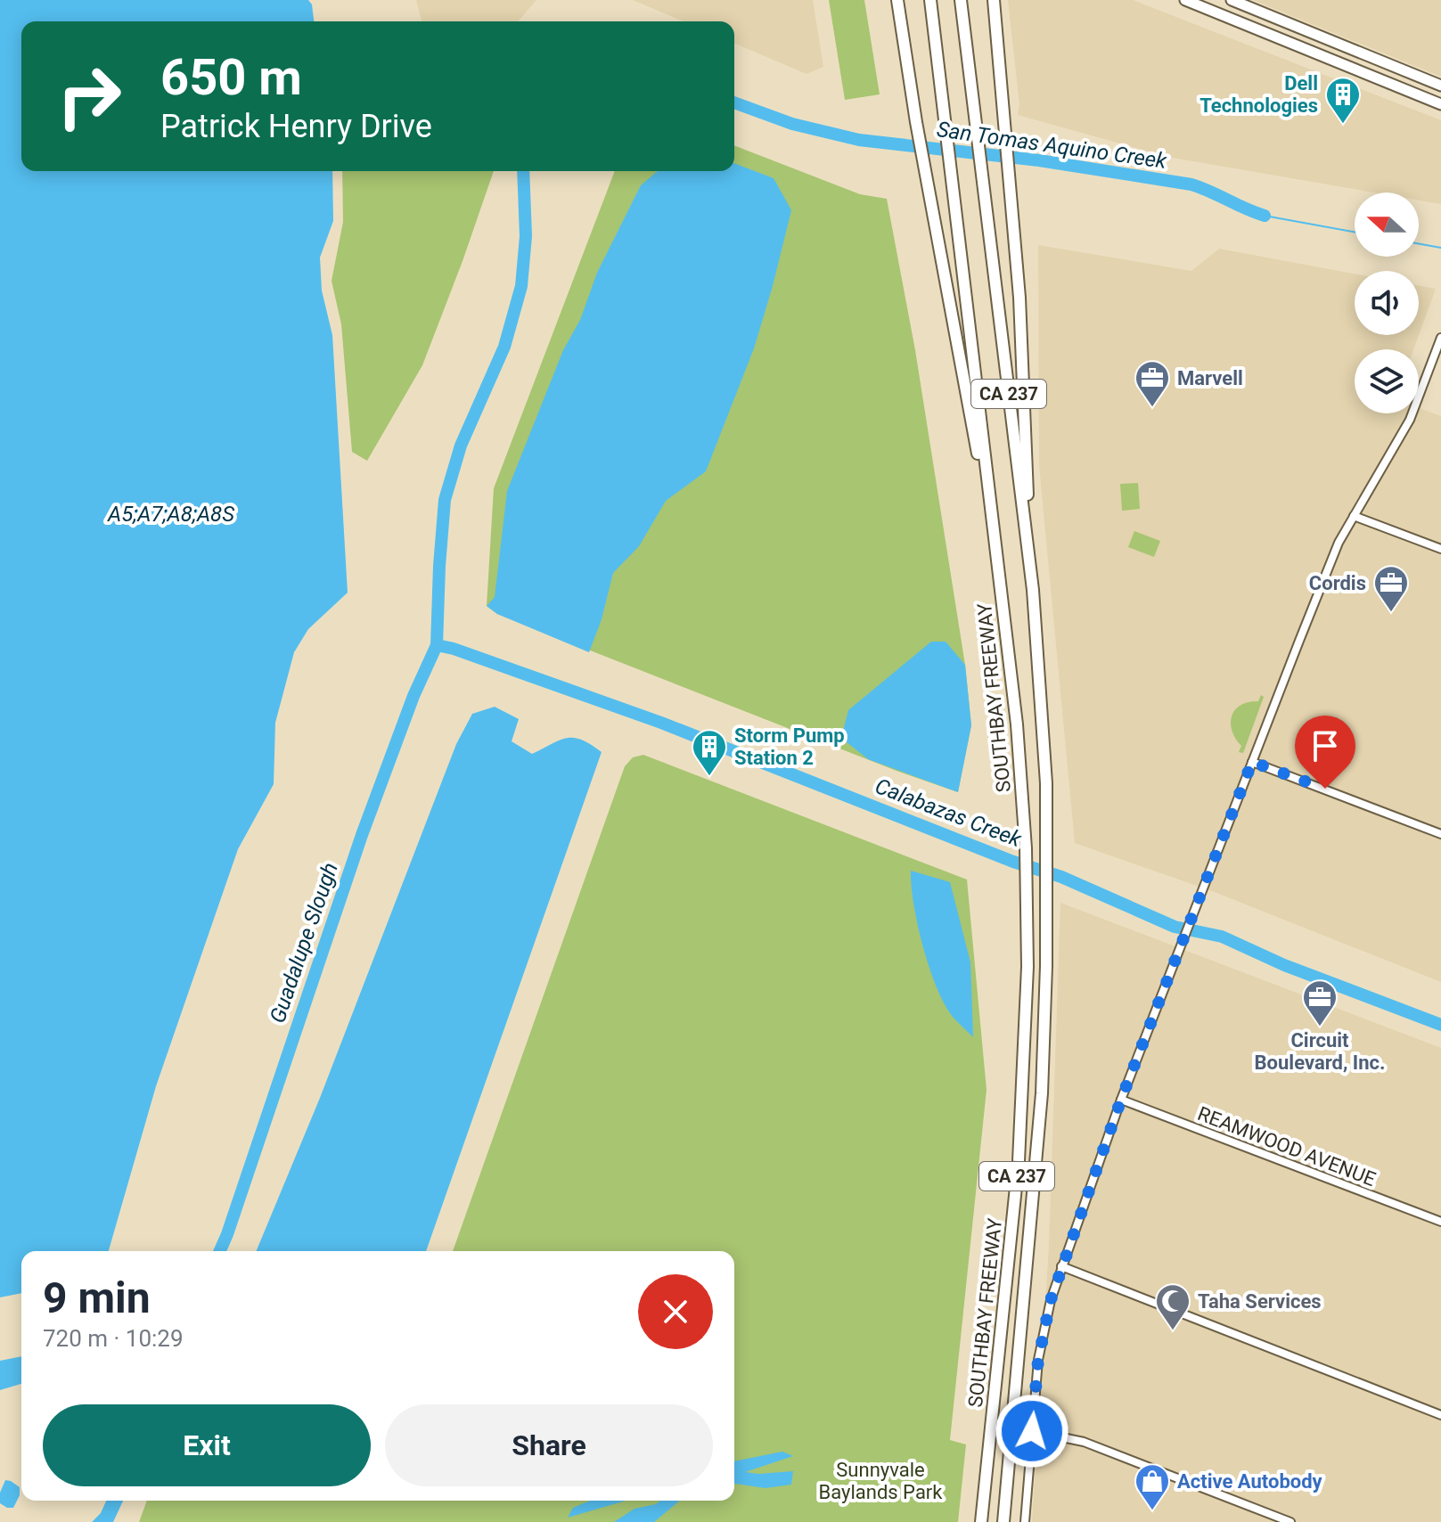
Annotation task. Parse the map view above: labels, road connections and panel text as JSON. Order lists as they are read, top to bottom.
{
  "streets": {
    "highway": ["CA 237", "SOUTHBAY FREEWAY"],
    "street": ["REAMWOOD AVENUE"]
  },
  "water": [
    "San Tomas Aquino Creek",
    "A5;A7;A8;A8S",
    "Calabazas Creek",
    "Guadalupe Slough"
  ],
  "parks": ["Sunnyvale Baylands Park"],
  "places": {
    "building": ["Dell Technologies", "Storm Pump Station 2"],
    "office": ["Marvell", "Cordis", "Circuit Boulevard, Inc."],
    "mosque": ["Taha Services"],
    "shop": ["Active Autobody"]
  },
  "north": "left",
  "page": {
    "turn": ["650 m", "Patrick Henry Drive"],
    "heading": ["9 min", "720 m · 10:29"],
    "buttons": ["Exit", "Share"]
  }
}
